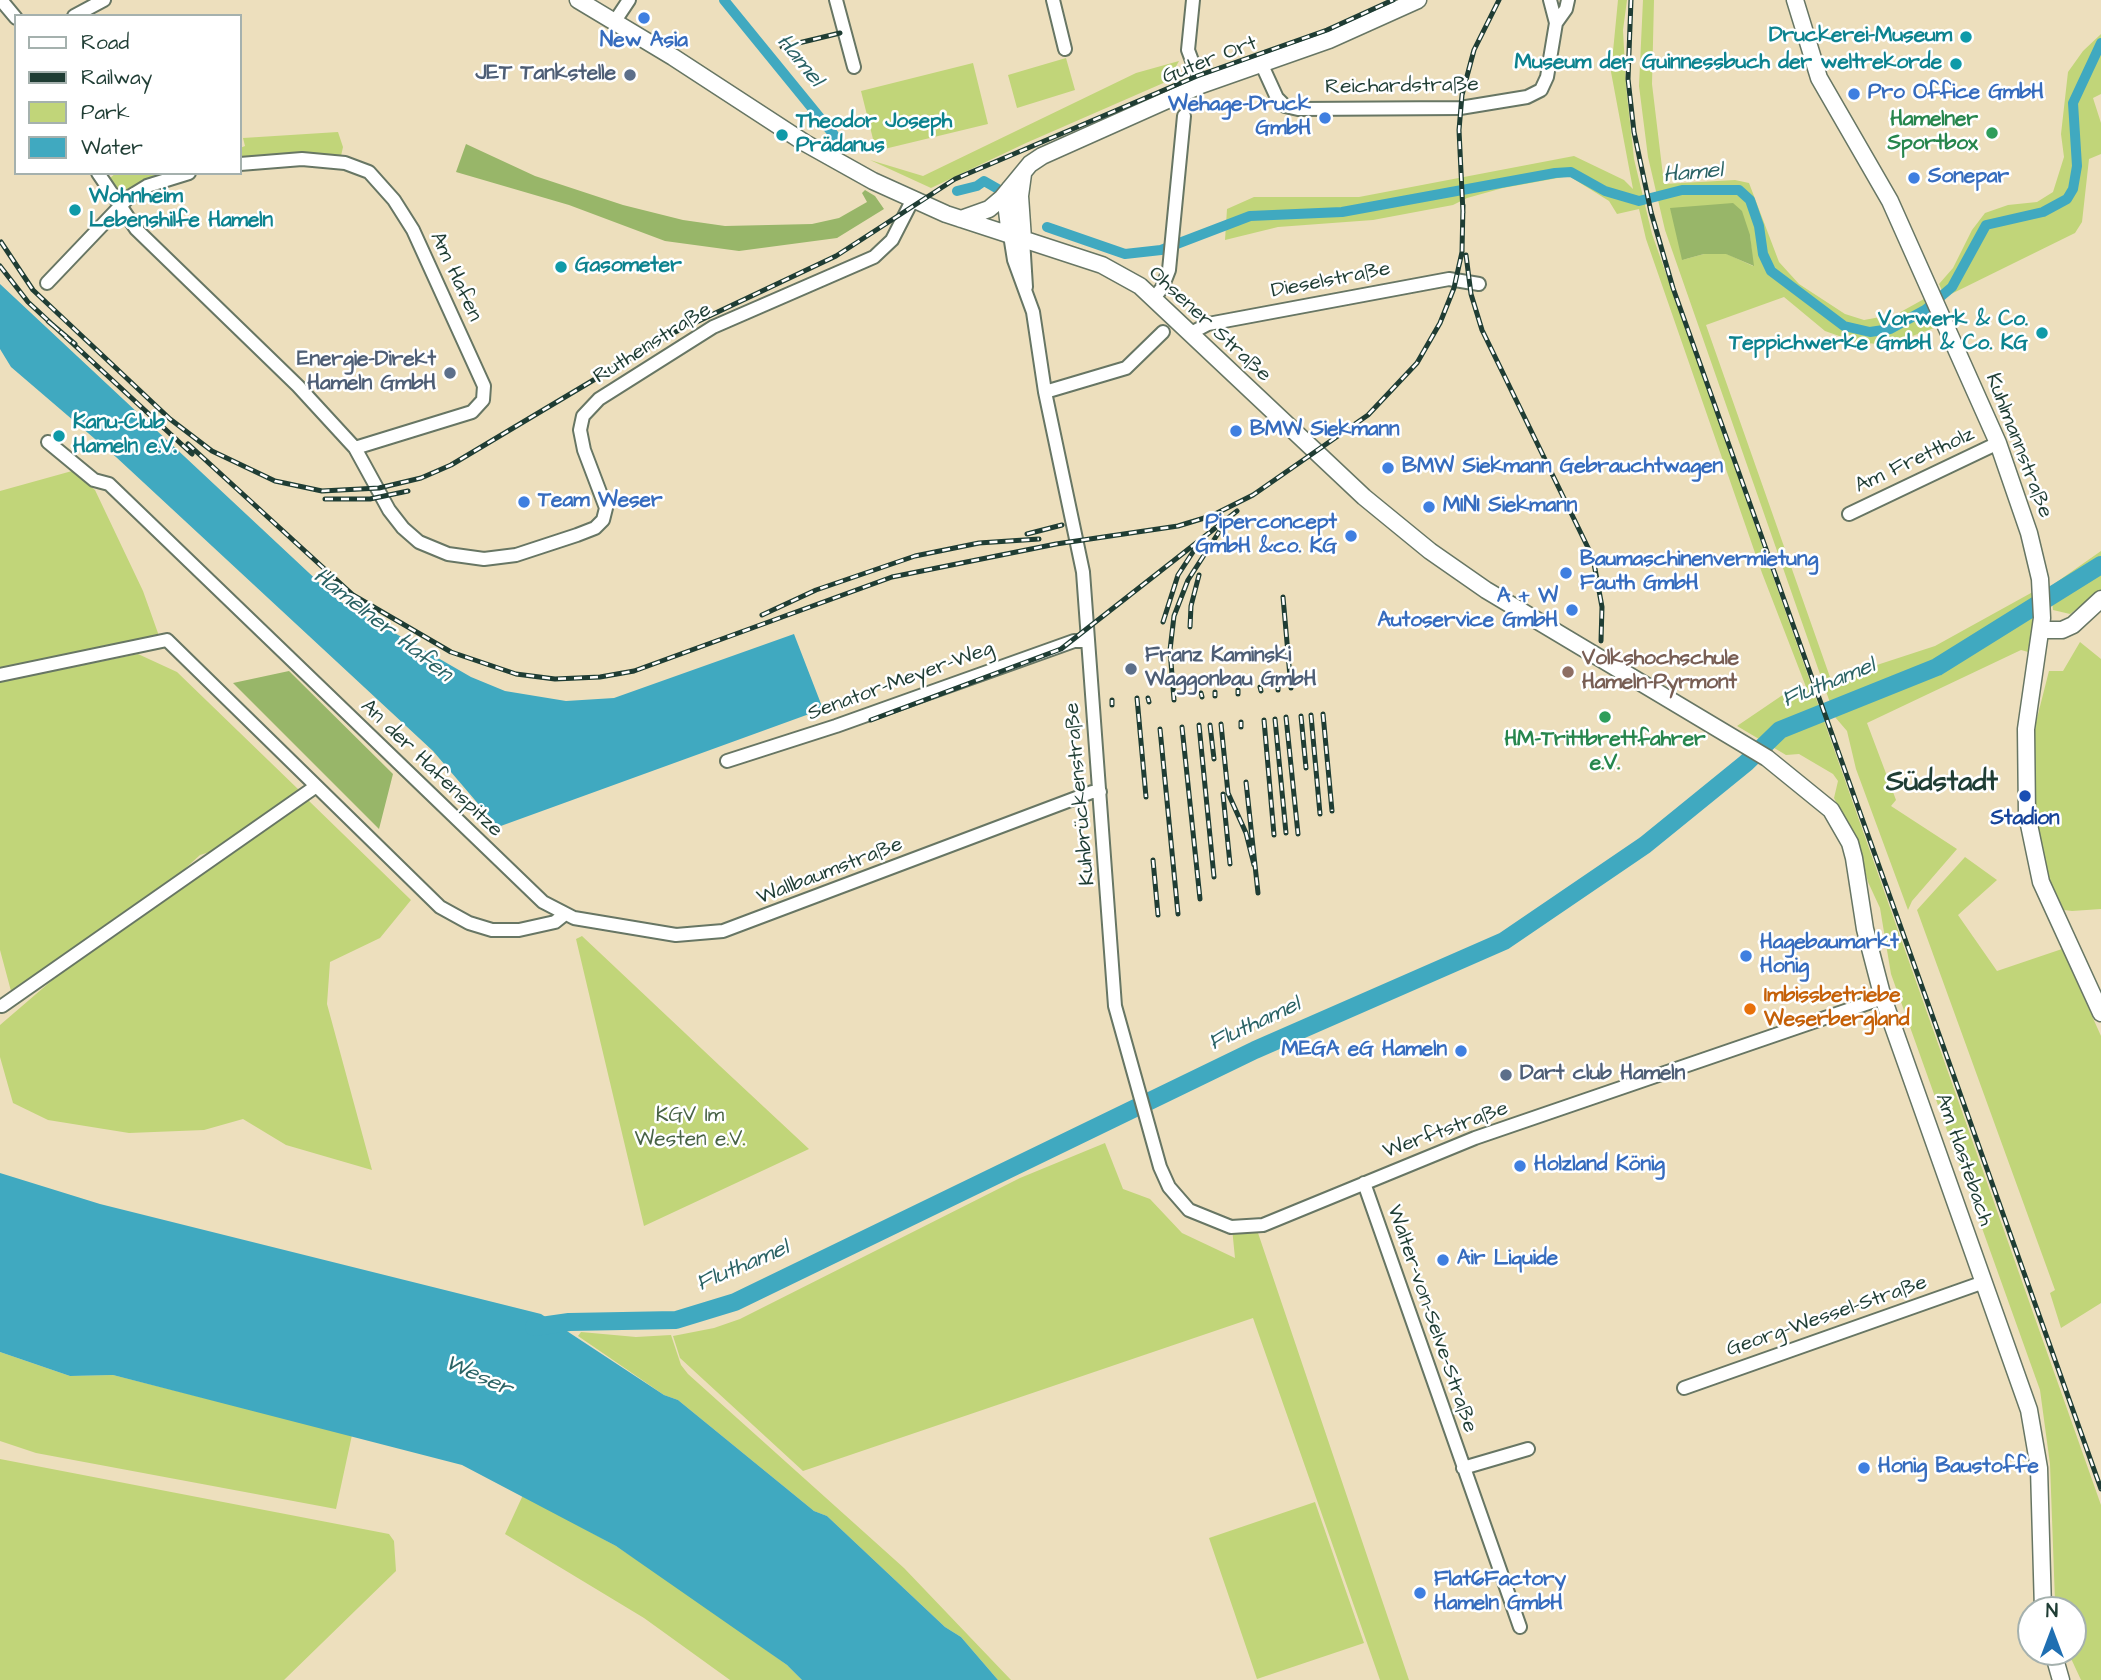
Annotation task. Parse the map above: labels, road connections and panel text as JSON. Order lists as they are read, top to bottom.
{
  "streets": {
    "main road": [
      "Guter Ort",
      "Ohsener Straße",
      "Kuhlmannstraße",
      "Am Hastebach"
    ],
    "street": [
      "Reichardstraße",
      "Am Hafen",
      "Dieselstraße",
      "Ruthenstraße",
      "Am Frettholz",
      "Senator-Meyer-Weg",
      "An der Hafenspitze",
      "Kuhbrückenstraße",
      "Wallbaumstraße",
      "Werftstraße",
      "Georg-Wessel-Straße",
      "Walter-von-Selve-Straße"
    ]
  },
  "crossings": [
    ["Guter Ort", "Reichardstraße"],
    ["Guter Ort", "Ohsener Straße"],
    ["Am Hafen", "Ruthenstraße"],
    ["Dieselstraße", "Ohsener Straße"],
    ["Ohsener Straße", "Ruthenstraße"],
    ["Ohsener Straße", "Kuhbrückenstraße"],
    ["Ohsener Straße", "Am Hastebach"],
    ["Kuhlmannstraße", "Am Frettholz"],
    ["Senator-Meyer-Weg", "Kuhbrückenstraße"],
    ["An der Hafenspitze", "Wallbaumstraße"],
    ["Kuhbrückenstraße", "Wallbaumstraße"],
    ["Kuhbrückenstraße", "Werftstraße"],
    ["Werftstraße", "Am Hastebach"],
    ["Werftstraße", "Walter-von-Selve-Straße"],
    ["Am Hastebach", "Georg-Wessel-Straße"]
  ],
  "districts": ["Südstadt"],
  "water": [
    "Hamel",
    "Hamelner Hafen",
    "Fluthamel",
    "Weser"
  ],
  "parks": ["KGV Im Westen e.V."],
  "places": [
    "New Asia",
    "Druckerei-Museum",
    "Museum der Guinnessbuch der weltrekorde",
    "JET Tankstelle",
    "Pro Office GmbH",
    "Wehage-Druck GmbH",
    "Hamelner Sportbox",
    "Theodor Joseph Prädanus",
    "Sonepar",
    "Wohnheim Lebenshilfe Hameln",
    "Gasometer",
    "Vorwerk & Co. Teppichwerke GmbH & Co. KG",
    "Energie-Direkt Hameln GmbH",
    "BMW Siekmann",
    "Kanu-Club Hameln e.V.",
    "BMW Siekmann Gebrauchtwagen",
    "Team Weser",
    "MINI Siekmann",
    "Piperconcept GmbH &co. KG",
    "Baumaschinenvermietung Fauth GmbH",
    "A + W Autoservice GmbH",
    "Franz Kaminski Waggonbau GmbH",
    "Volkshochschule Hameln-Pyrmont",
    "HM-Trittbrettfahrer e.V.",
    "Stadion",
    "Hagebaumarkt Honig",
    "Imbissbetriebe Weserbergland",
    "MEGA eG Hameln",
    "Dart club Hameln",
    "Holzland König",
    "Air Liquide",
    "Honig Baustoffe",
    "Flat6Factory Hameln GmbH"
  ],
  "legend": [
    "Road",
    "Railway",
    "Park",
    "Water"
  ],
  "north": "top"
}
